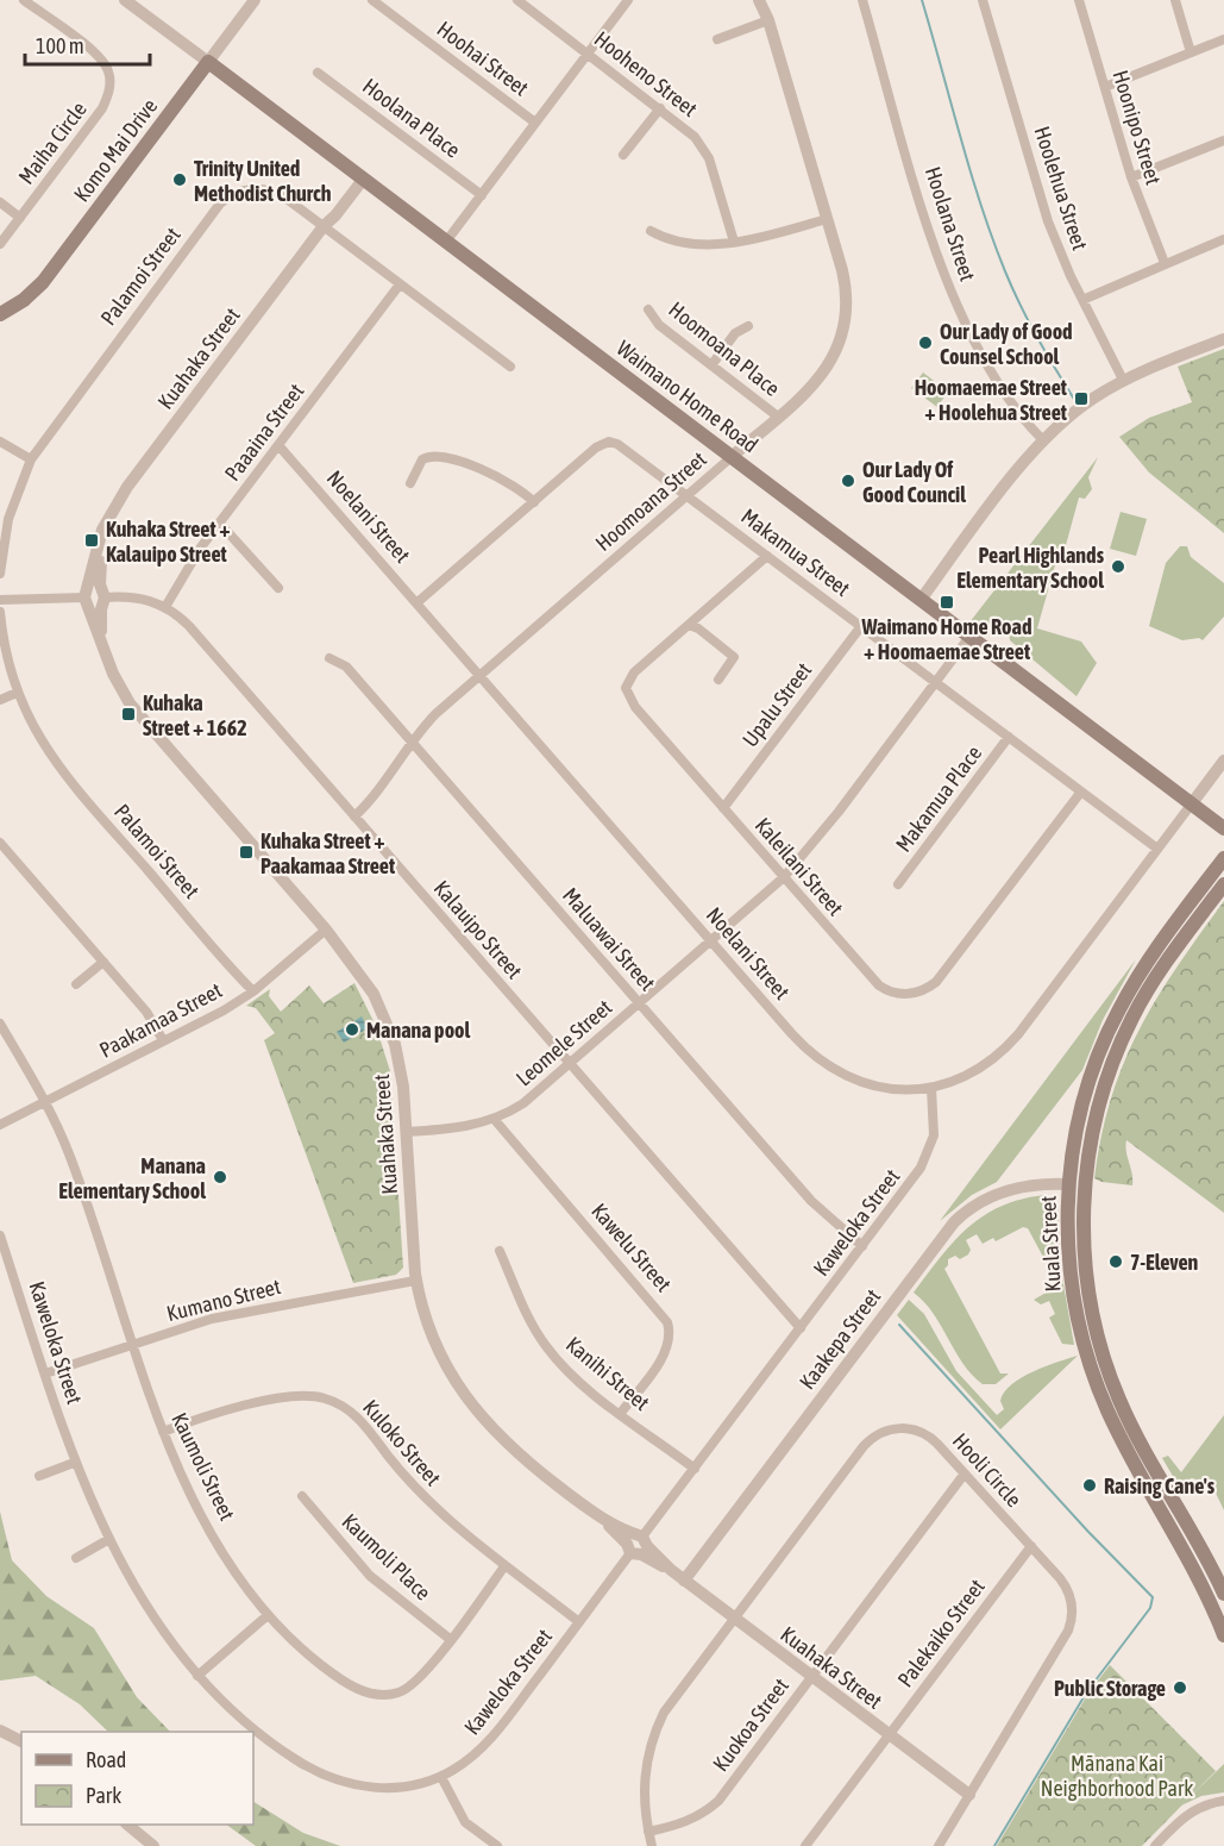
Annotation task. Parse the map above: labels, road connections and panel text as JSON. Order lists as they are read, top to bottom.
{
  "streets": {
    "main road": ["Komo Mai Drive", "Waimano Home Road", "Kuala Street"],
    "street": [
      "Hoohai Street",
      "Hooheno Street",
      "Hoolana Place",
      "Hoonipo Street",
      "Maiha Circle",
      "Hoolehua Street",
      "Hoolana Street",
      "Palamoi Street",
      "Hoomoana Place",
      "Kuahaka Street",
      "Paaaina Street",
      "Hoomoana Street",
      "Noelani Street",
      "Makamua Street",
      "Upalu Street",
      "Makamua Place",
      "Kaleilani Street",
      "Kalauipo Street",
      "Maluawai Street",
      "Paakamaa Street",
      "Leomele Street",
      "Kaweloka Street",
      "Kawelu Street",
      "Kumano Street",
      "Kaakepa Street",
      "Kanihi Street",
      "Kuloko Street",
      "Kaumoli Street",
      "Hooli Circle",
      "Kaumoli Place",
      "Palekaiko Street",
      "Kuokoa Street"
    ]
  },
  "crossings": [
    ["Komo Mai Drive", "Waimano Home Road"],
    ["Palamoi Street", "Kuahaka Street"],
    ["Palamoi Street", "Paaaina Street"],
    ["Palamoi Street", "Paakamaa Street"],
    ["Hoomoana Place", "Hoomoana Street"],
    ["Kuahaka Street", "Waimano Home Road"],
    ["Kuahaka Street", "Kalauipo Street"],
    ["Kuahaka Street", "Paakamaa Street"],
    ["Kuahaka Street", "Leomele Street"],
    ["Kuahaka Street", "Kaweloka Street"],
    ["Kuahaka Street", "Kumano Street"],
    ["Kuahaka Street", "Kaakepa Street"],
    ["Kuahaka Street", "Hooli Circle"],
    ["Kuahaka Street", "Palekaiko Street"],
    ["Kuahaka Street", "Kuokoa Street"],
    ["Waimano Home Road", "Hoomoana Street"],
    ["Waimano Home Road", "Noelani Street"],
    ["Waimano Home Road", "Leomele Street"],
    ["Paaaina Street", "Noelani Street"],
    ["Paaaina Street", "Kalauipo Street"],
    ["Hoomoana Street", "Noelani Street"],
    ["Hoomoana Street", "Makamua Street"],
    ["Hoomoana Street", "Kalauipo Street"],
    ["Hoomoana Street", "Maluawai Street"],
    ["Noelani Street", "Makamua Street"],
    ["Noelani Street", "Leomele Street"],
    ["Noelani Street", "Kaweloka Street"],
    ["Makamua Street", "Upalu Street"],
    ["Makamua Street", "Makamua Place"],
    ["Makamua Street", "Kaleilani Street"],
    ["Makamua Street", "Leomele Street"],
    ["Upalu Street", "Kaleilani Street"],
    ["Kaleilani Street", "Leomele Street"],
    ["Kalauipo Street", "Leomele Street"],
    ["Kalauipo Street", "Kaweloka Street"],
    ["Maluawai Street", "Leomele Street"],
    ["Maluawai Street", "Kaweloka Street"],
    ["Paakamaa Street", "Kaumoli Street"],
    ["Leomele Street", "Kawelu Street"],
    ["Kaweloka Street", "Kumano Street"],
    ["Kaweloka Street", "Kanihi Street"],
    ["Kaweloka Street", "Kuloko Street"],
    ["Kuala Street", "Kaakepa Street"],
    ["Kawelu Street", "Kanihi Street"],
    ["Kumano Street", "Kaumoli Street"],
    ["Kuloko Street", "Kaumoli Street"],
    ["Kaumoli Street", "Kaumoli Place"],
    ["Hooli Circle", "Palekaiko Street"],
    ["Hooli Circle", "Kuokoa Street"]
  ],
  "parks": ["Mānana Kai Neighborhood Park"],
  "places": {
    "other": [
      "Trinity United Methodist Church",
      "Our Lady of Good Counsel School",
      "Our Lady Of Good Council",
      "Pearl Highlands Elementary School",
      "Manana pool",
      "Manana Elementary School",
      "7-Eleven",
      "Raising Cane's",
      "Public Storage"
    ],
    "transit": [
      "Hoomaemae Street + Hoolehua Street",
      "Kuhaka Street + Kalauipo Street",
      "Waimano Home Road + Hoomaemae Street",
      "Kuhaka Street + 1662",
      "Kuhaka Street + Paakamaa Street"
    ]
  },
  "legend": ["Road", "Park"],
  "scale_bar": "100 m"
}
